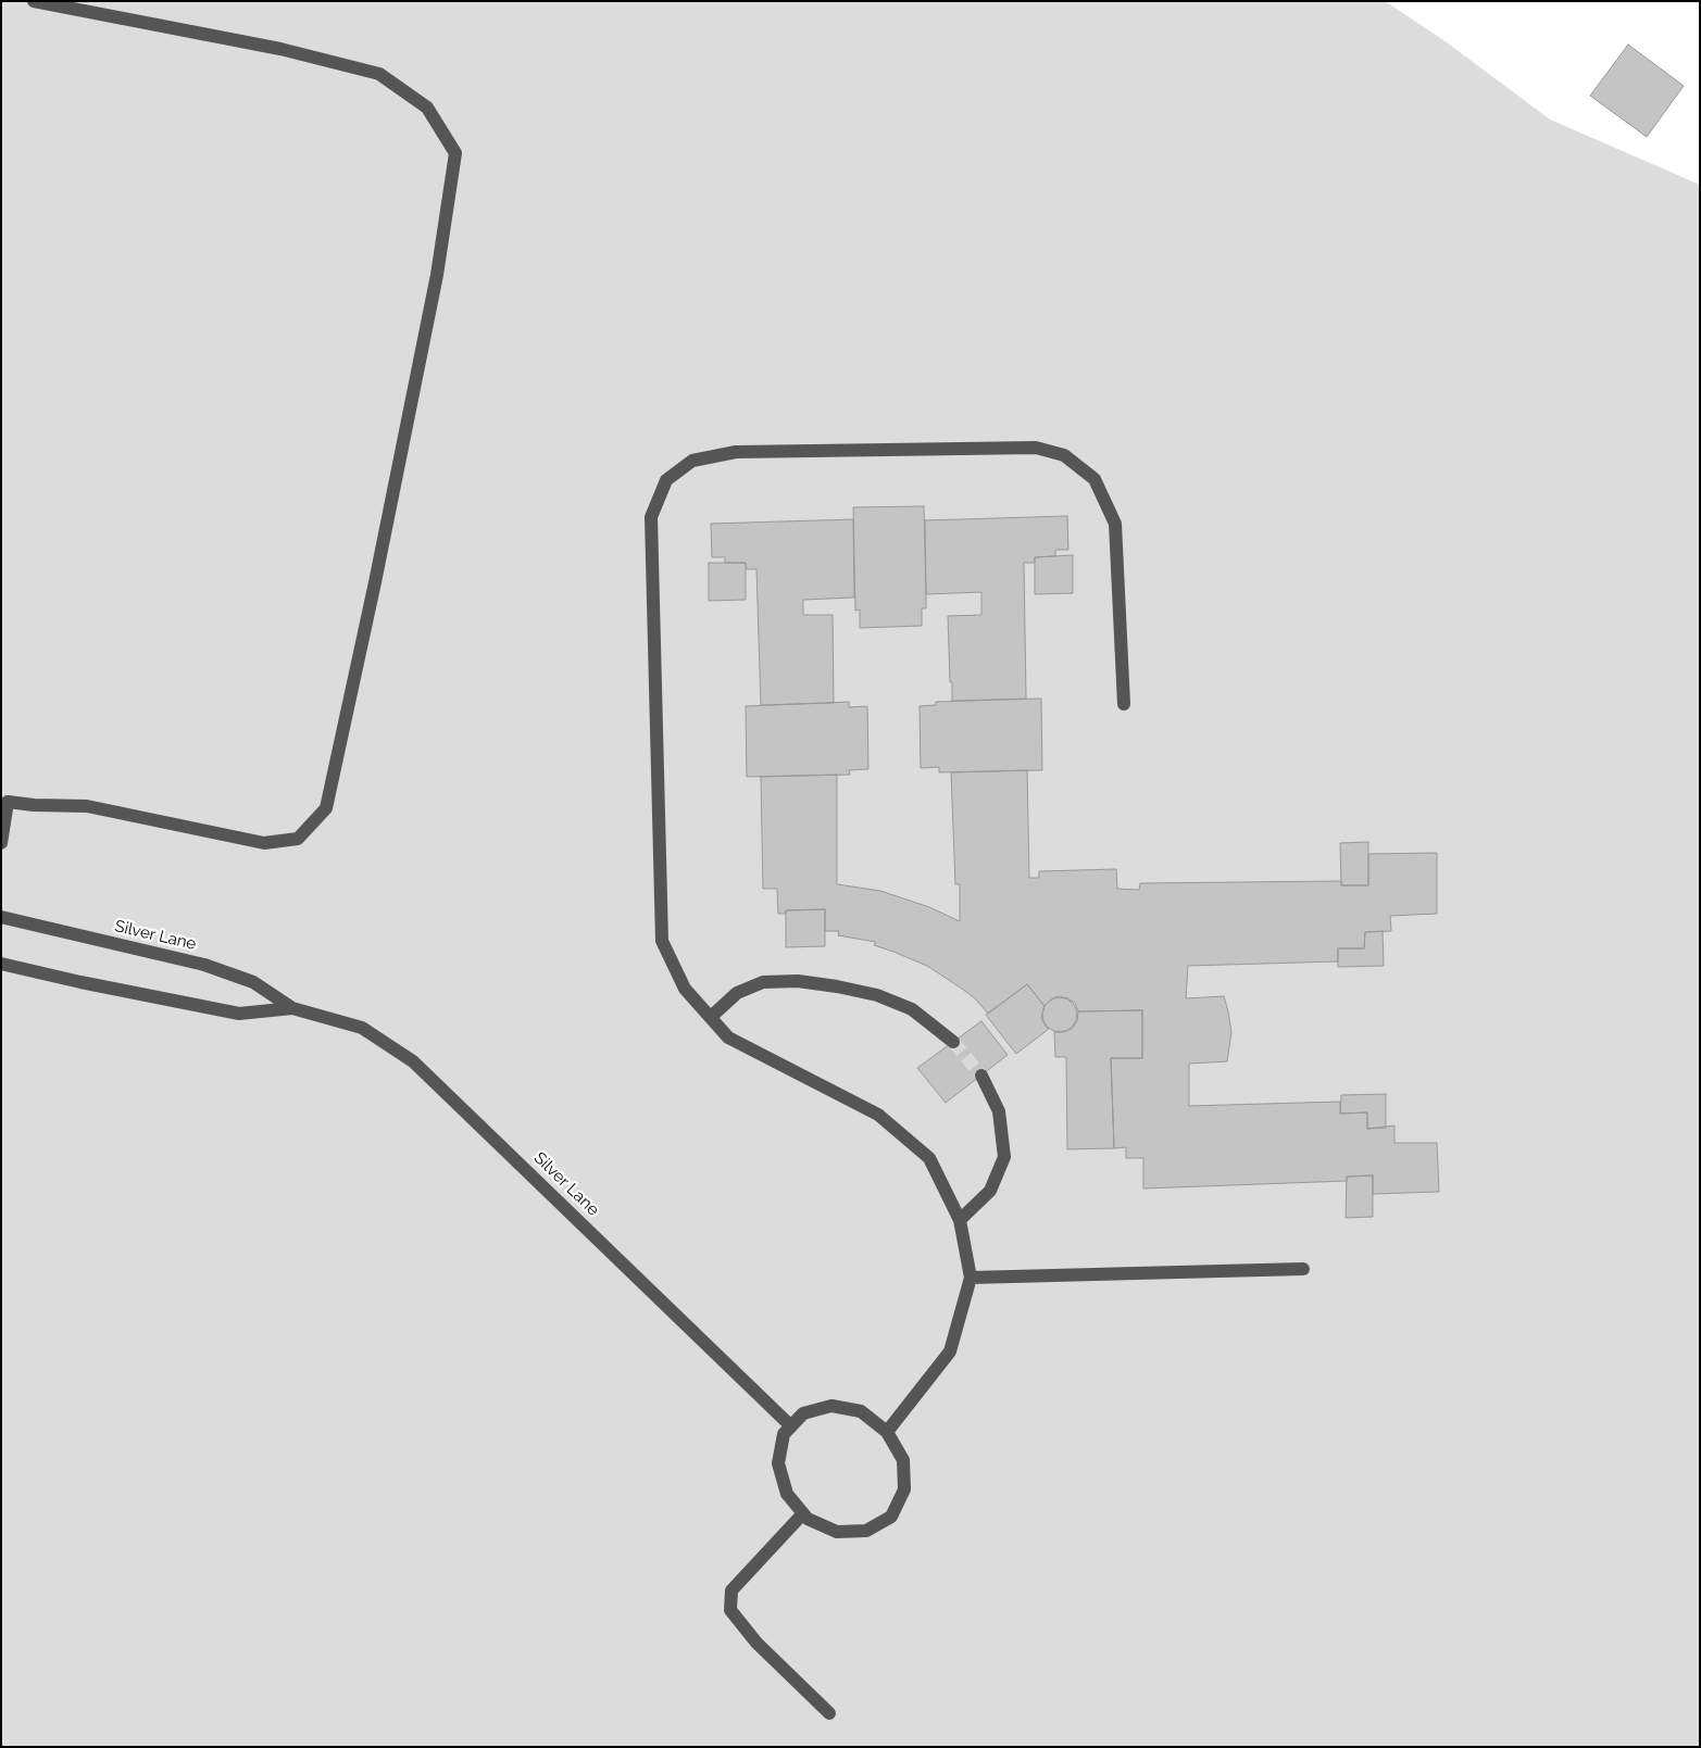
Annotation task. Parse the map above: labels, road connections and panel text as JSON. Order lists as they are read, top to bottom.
{
  "streets": {
    "street": ["Silver Lane"]
  }
}
